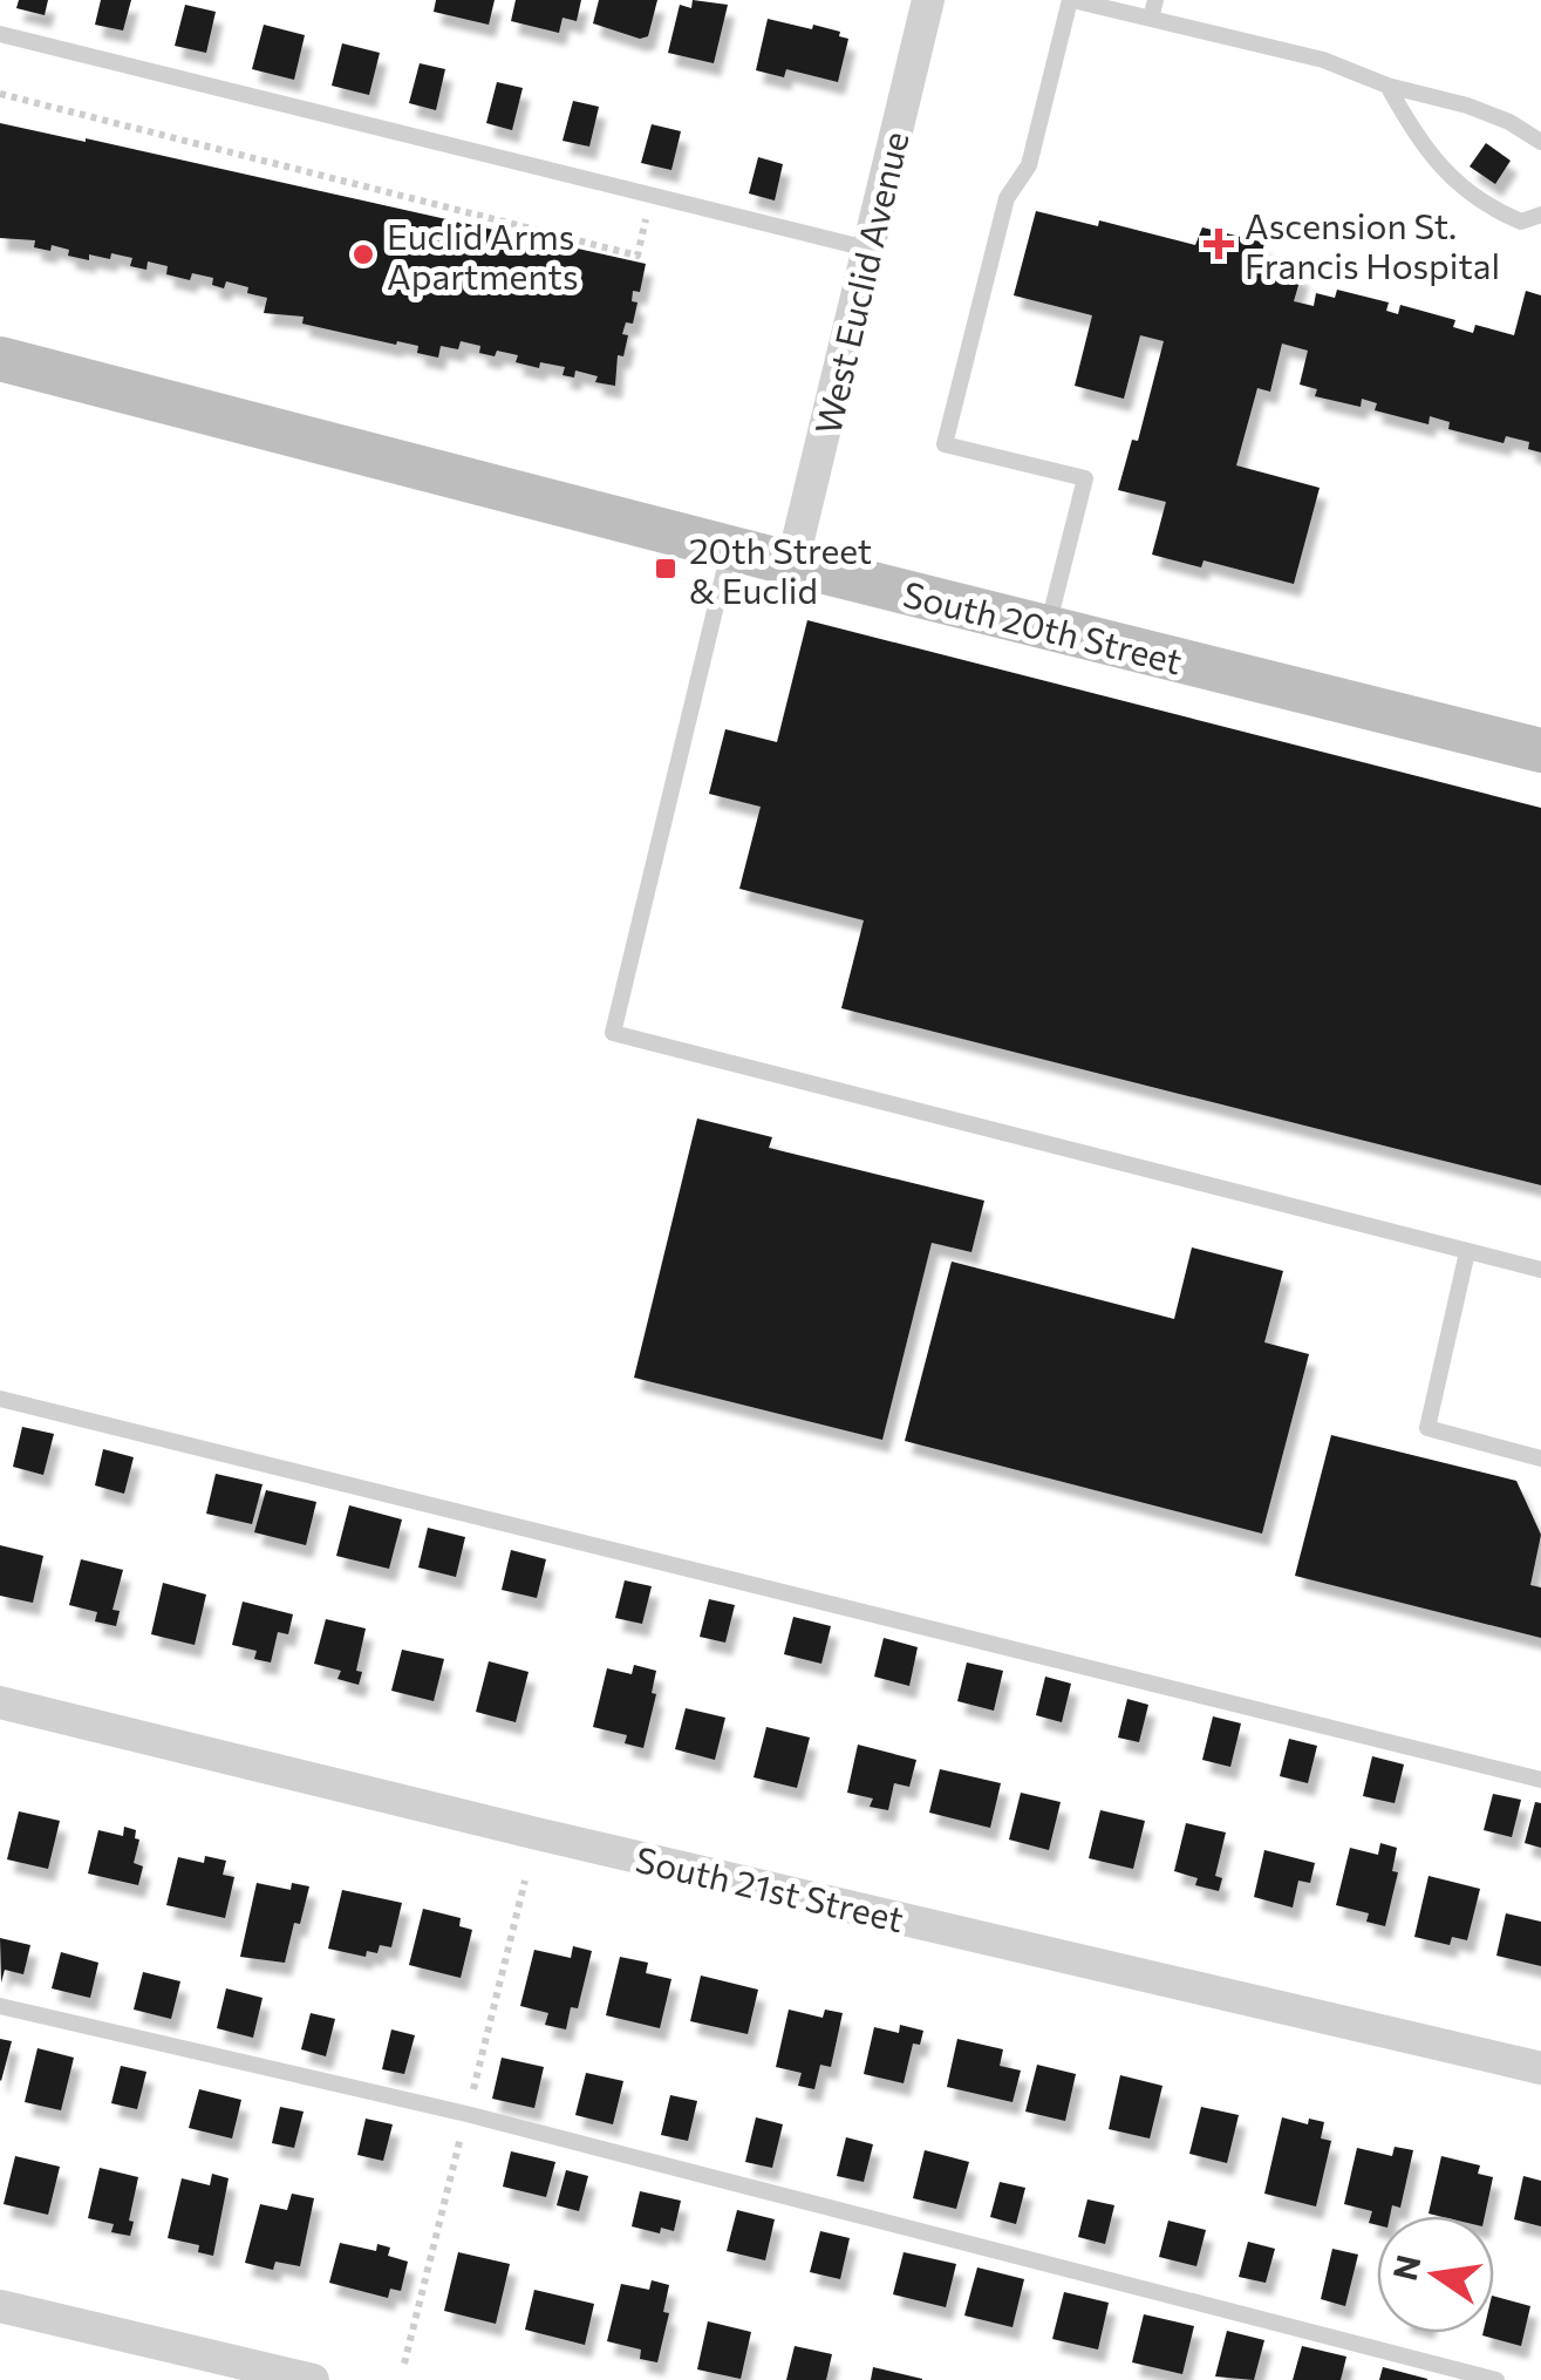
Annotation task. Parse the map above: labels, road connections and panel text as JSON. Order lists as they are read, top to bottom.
{
  "streets": {
    "street": ["West Euclid Avenue", "South 20th Street", "South 21st Street"]
  },
  "crossings": [
    ["West Euclid Avenue", "South 20th Street"]
  ],
  "places": {
    "health": ["Ascension St. Francis Hospital"],
    "other": ["Euclid Arms Apartments"],
    "transit": ["20th Street & Euclid"]
  },
  "north": "left"
}
